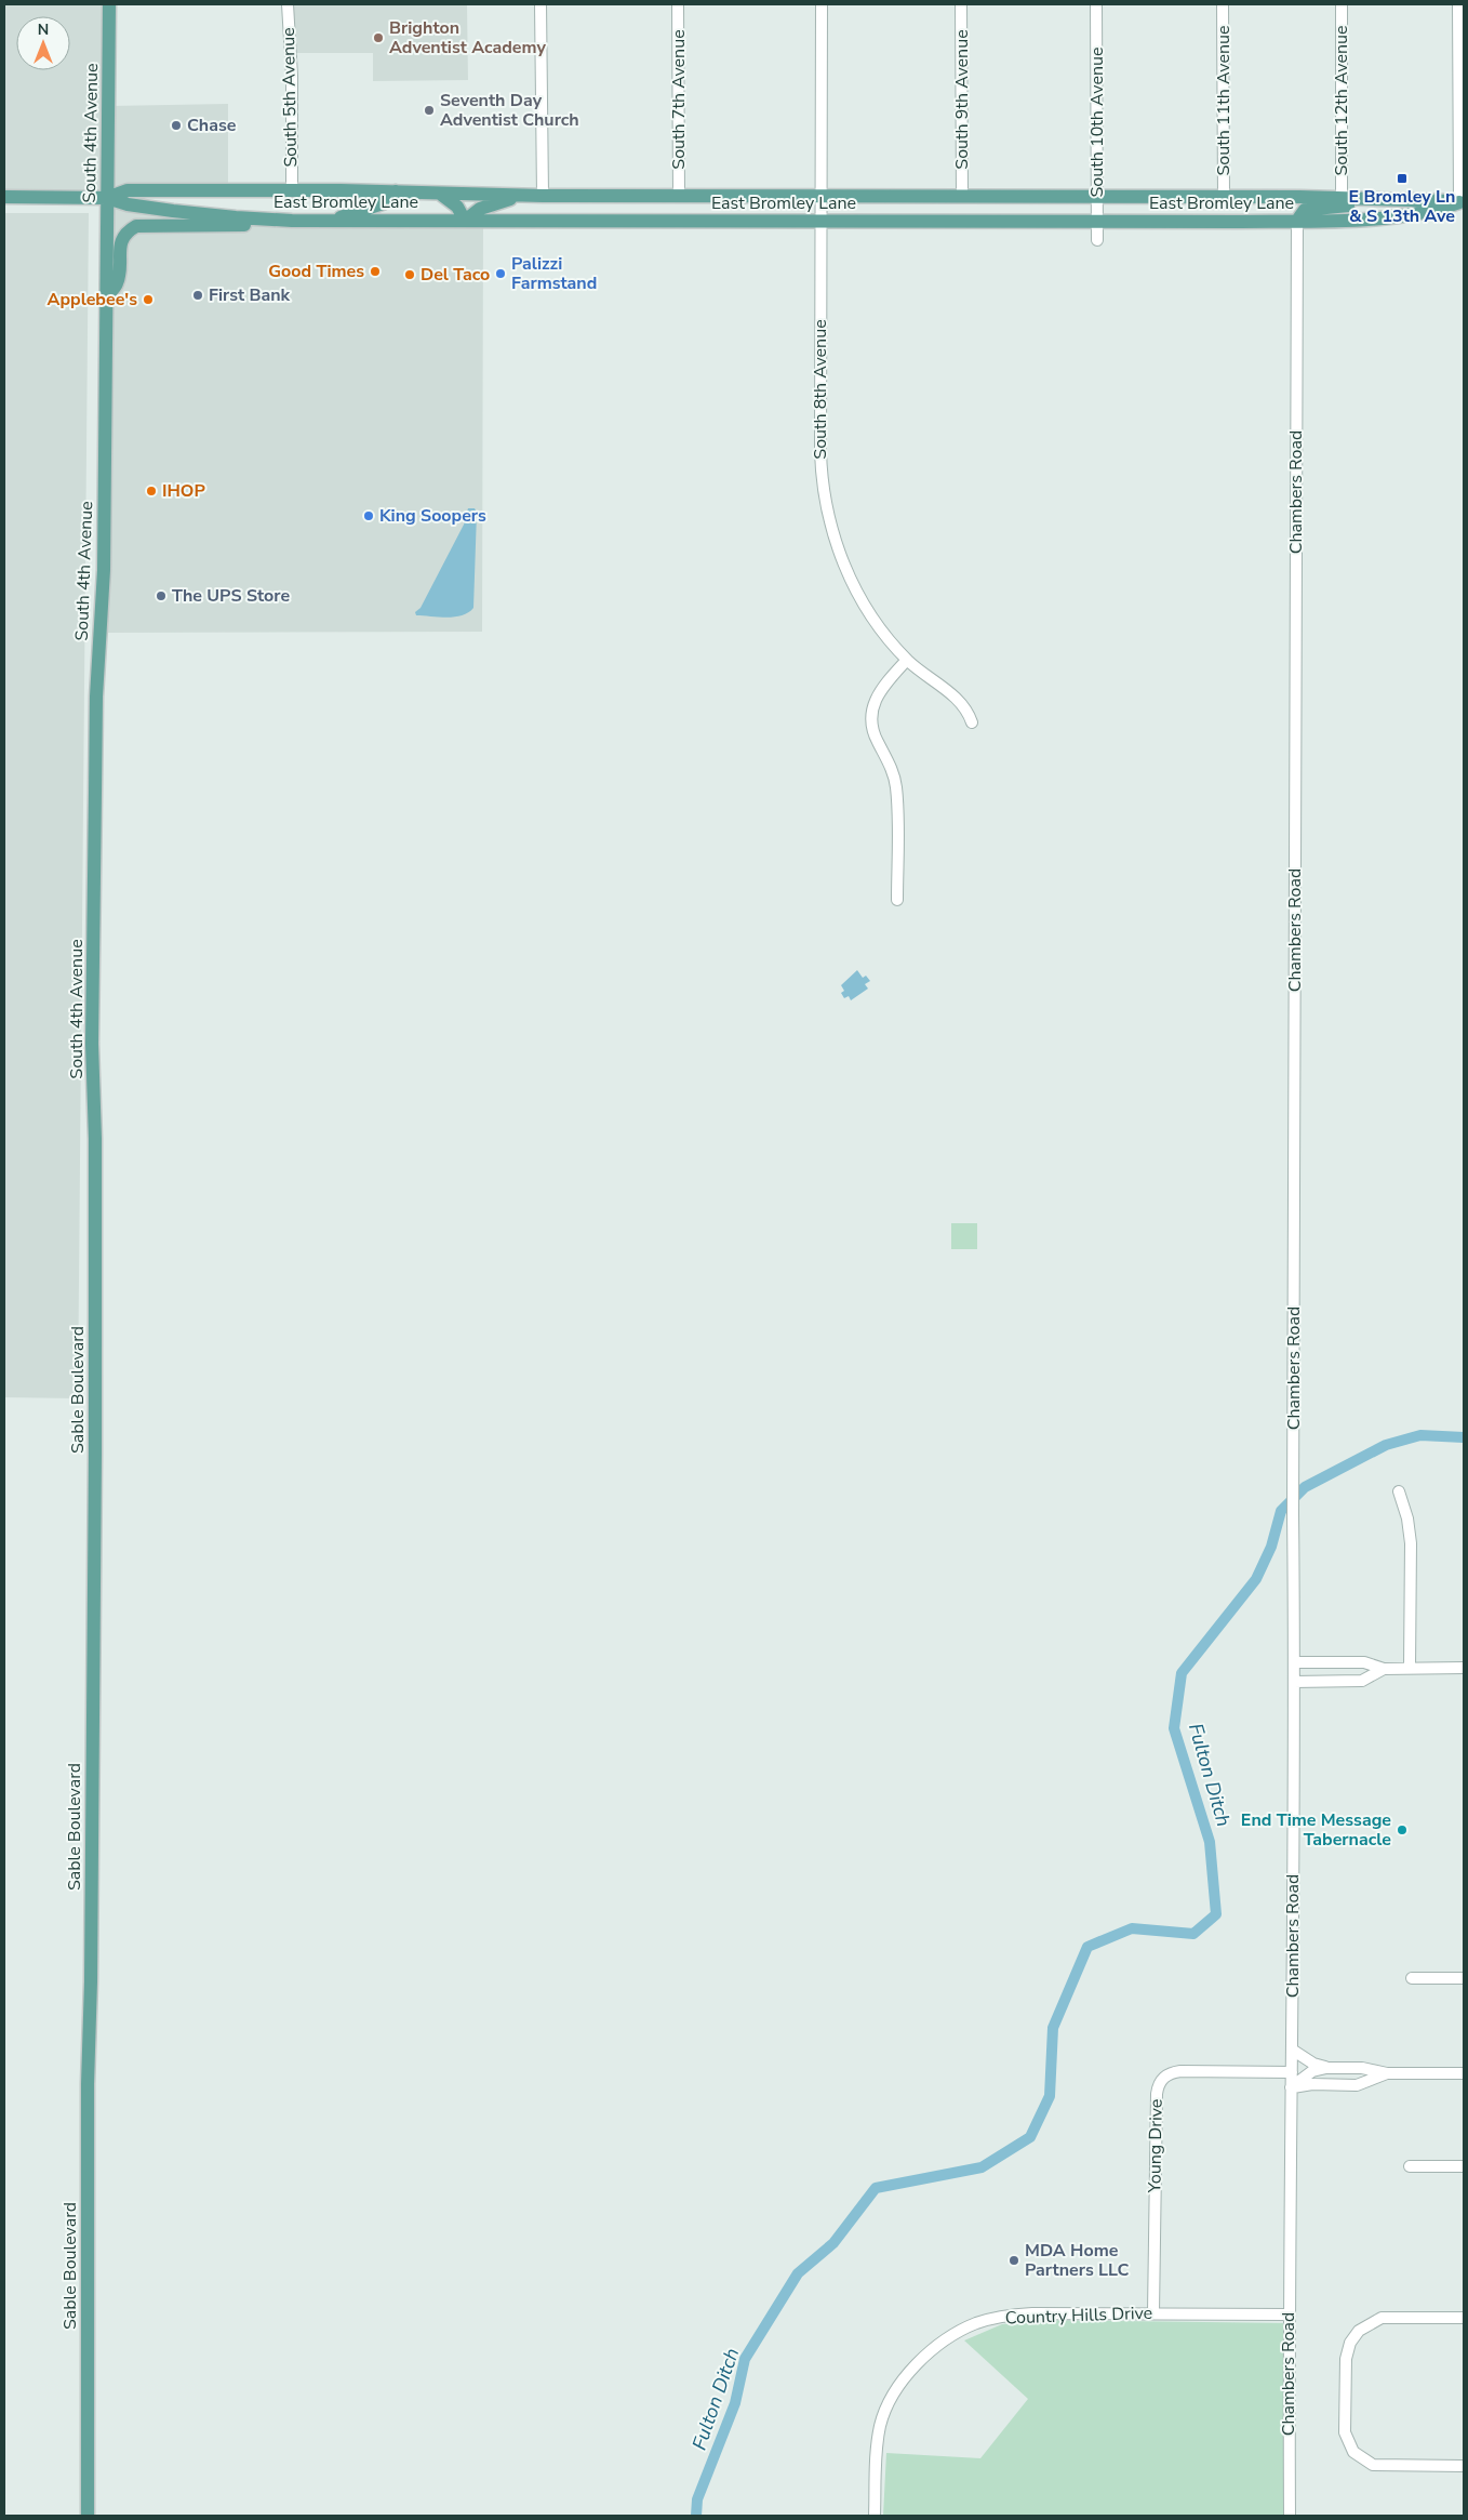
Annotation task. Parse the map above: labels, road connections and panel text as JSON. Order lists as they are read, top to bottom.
{
  "streets": {
    "main road": ["South 4th Avenue", "East Bromley Lane", "Sable Boulevard"],
    "street": [
      "South 5th Avenue",
      "South 7th Avenue",
      "South 9th Avenue",
      "South 11th Avenue",
      "South 12th Avenue",
      "South 10th Avenue",
      "South 8th Avenue",
      "Chambers Road",
      "Young Drive",
      "Country Hills Drive"
    ]
  },
  "crossings": [
    ["South 5th Avenue", "East Bromley Lane"],
    ["South 7th Avenue", "East Bromley Lane"],
    ["South 9th Avenue", "East Bromley Lane"],
    ["South 11th Avenue", "East Bromley Lane"],
    ["South 12th Avenue", "East Bromley Lane"],
    ["South 10th Avenue", "East Bromley Lane"],
    ["South 4th Avenue", "East Bromley Lane"],
    ["South 4th Avenue", "Sable Boulevard"],
    ["East Bromley Lane", "South 8th Avenue"],
    ["East Bromley Lane", "Chambers Road"],
    ["Chambers Road", "Young Drive"],
    ["Chambers Road", "Country Hills Drive"],
    ["Young Drive", "Country Hills Drive"]
  ],
  "water": ["Fulton Ditch"],
  "places": {
    "other": [
      "Brighton Adventist Academy",
      "Seventh Day Adventist Church",
      "Chase",
      "Good Times",
      "Palizzi Farmstand",
      "Del Taco",
      "First Bank",
      "Applebee's",
      "IHOP",
      "King Soopers",
      "The UPS Store",
      "End Time Message Tabernacle",
      "MDA Home Partners LLC"
    ],
    "transit": ["E Bromley Ln & S 13th Ave"]
  },
  "north": "top"
}
